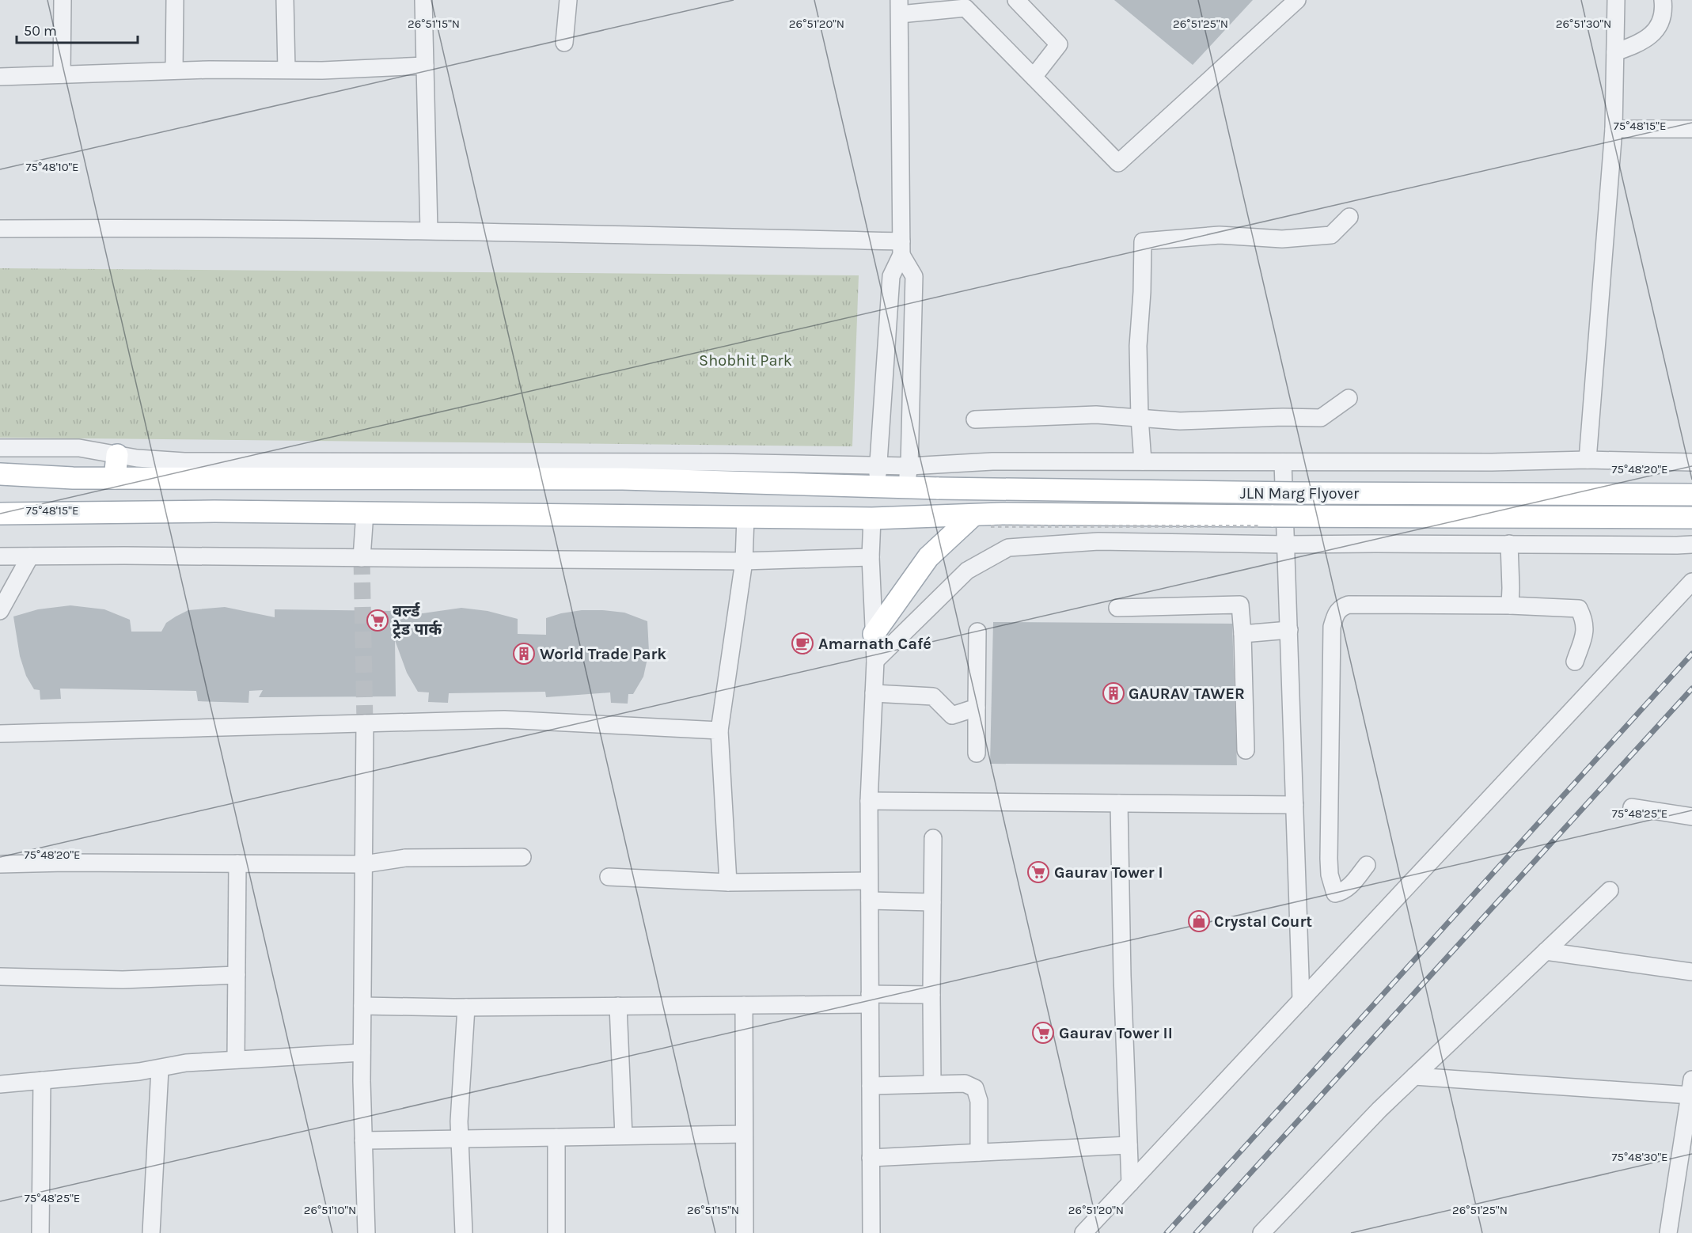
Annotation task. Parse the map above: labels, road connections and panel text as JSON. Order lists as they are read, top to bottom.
{
  "streets": {
    "main road": ["JLN Marg Flyover"]
  },
  "parks": ["Shobhit Park"],
  "places": {
    "supermarket": ["वर्ल्ड ट्रेड पार्क", "Gaurav Tower I", "Gaurav Tower II"],
    "cafe": ["Amarnath Café"],
    "building": ["World Trade Park", "GAURAV TAWER"],
    "shop": ["Crystal Court"]
  },
  "scale_bar": "50 m",
  "coordinates": [
    "26°51'15\"N",
    "26°51'20\"N",
    "26°51'25\"N",
    "26°51'30\"N",
    "75°48'15\"E",
    "75°48'10\"E",
    "75°48'20\"E",
    "75°48'25\"E",
    "75°48'30\"E",
    "26°51'10\"N"
  ]
}
